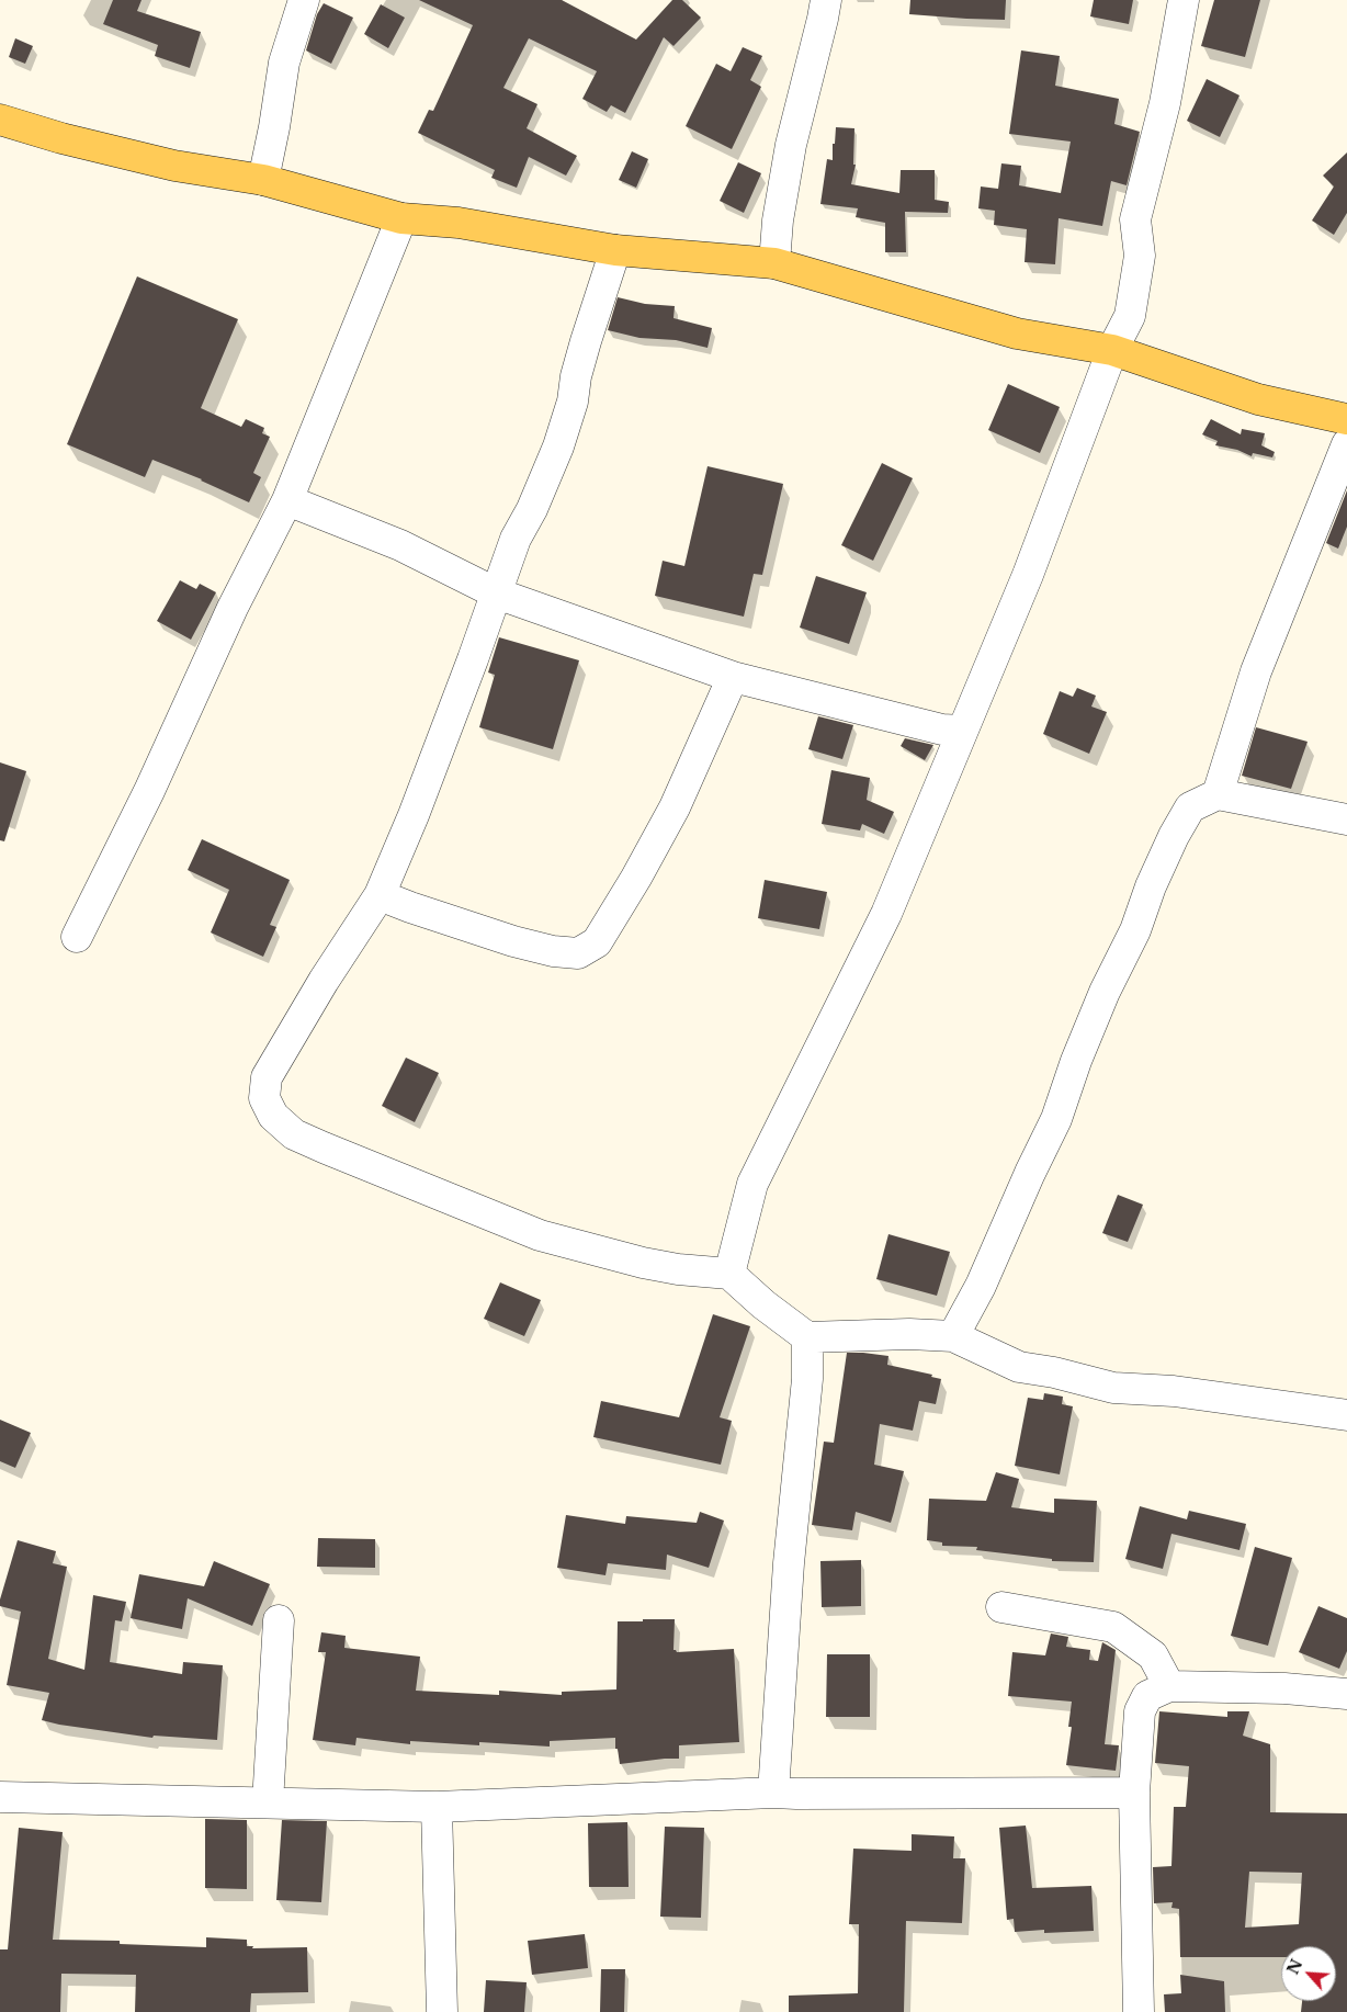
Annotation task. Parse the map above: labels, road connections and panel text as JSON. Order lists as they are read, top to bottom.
{
  "north": "top left"
}
